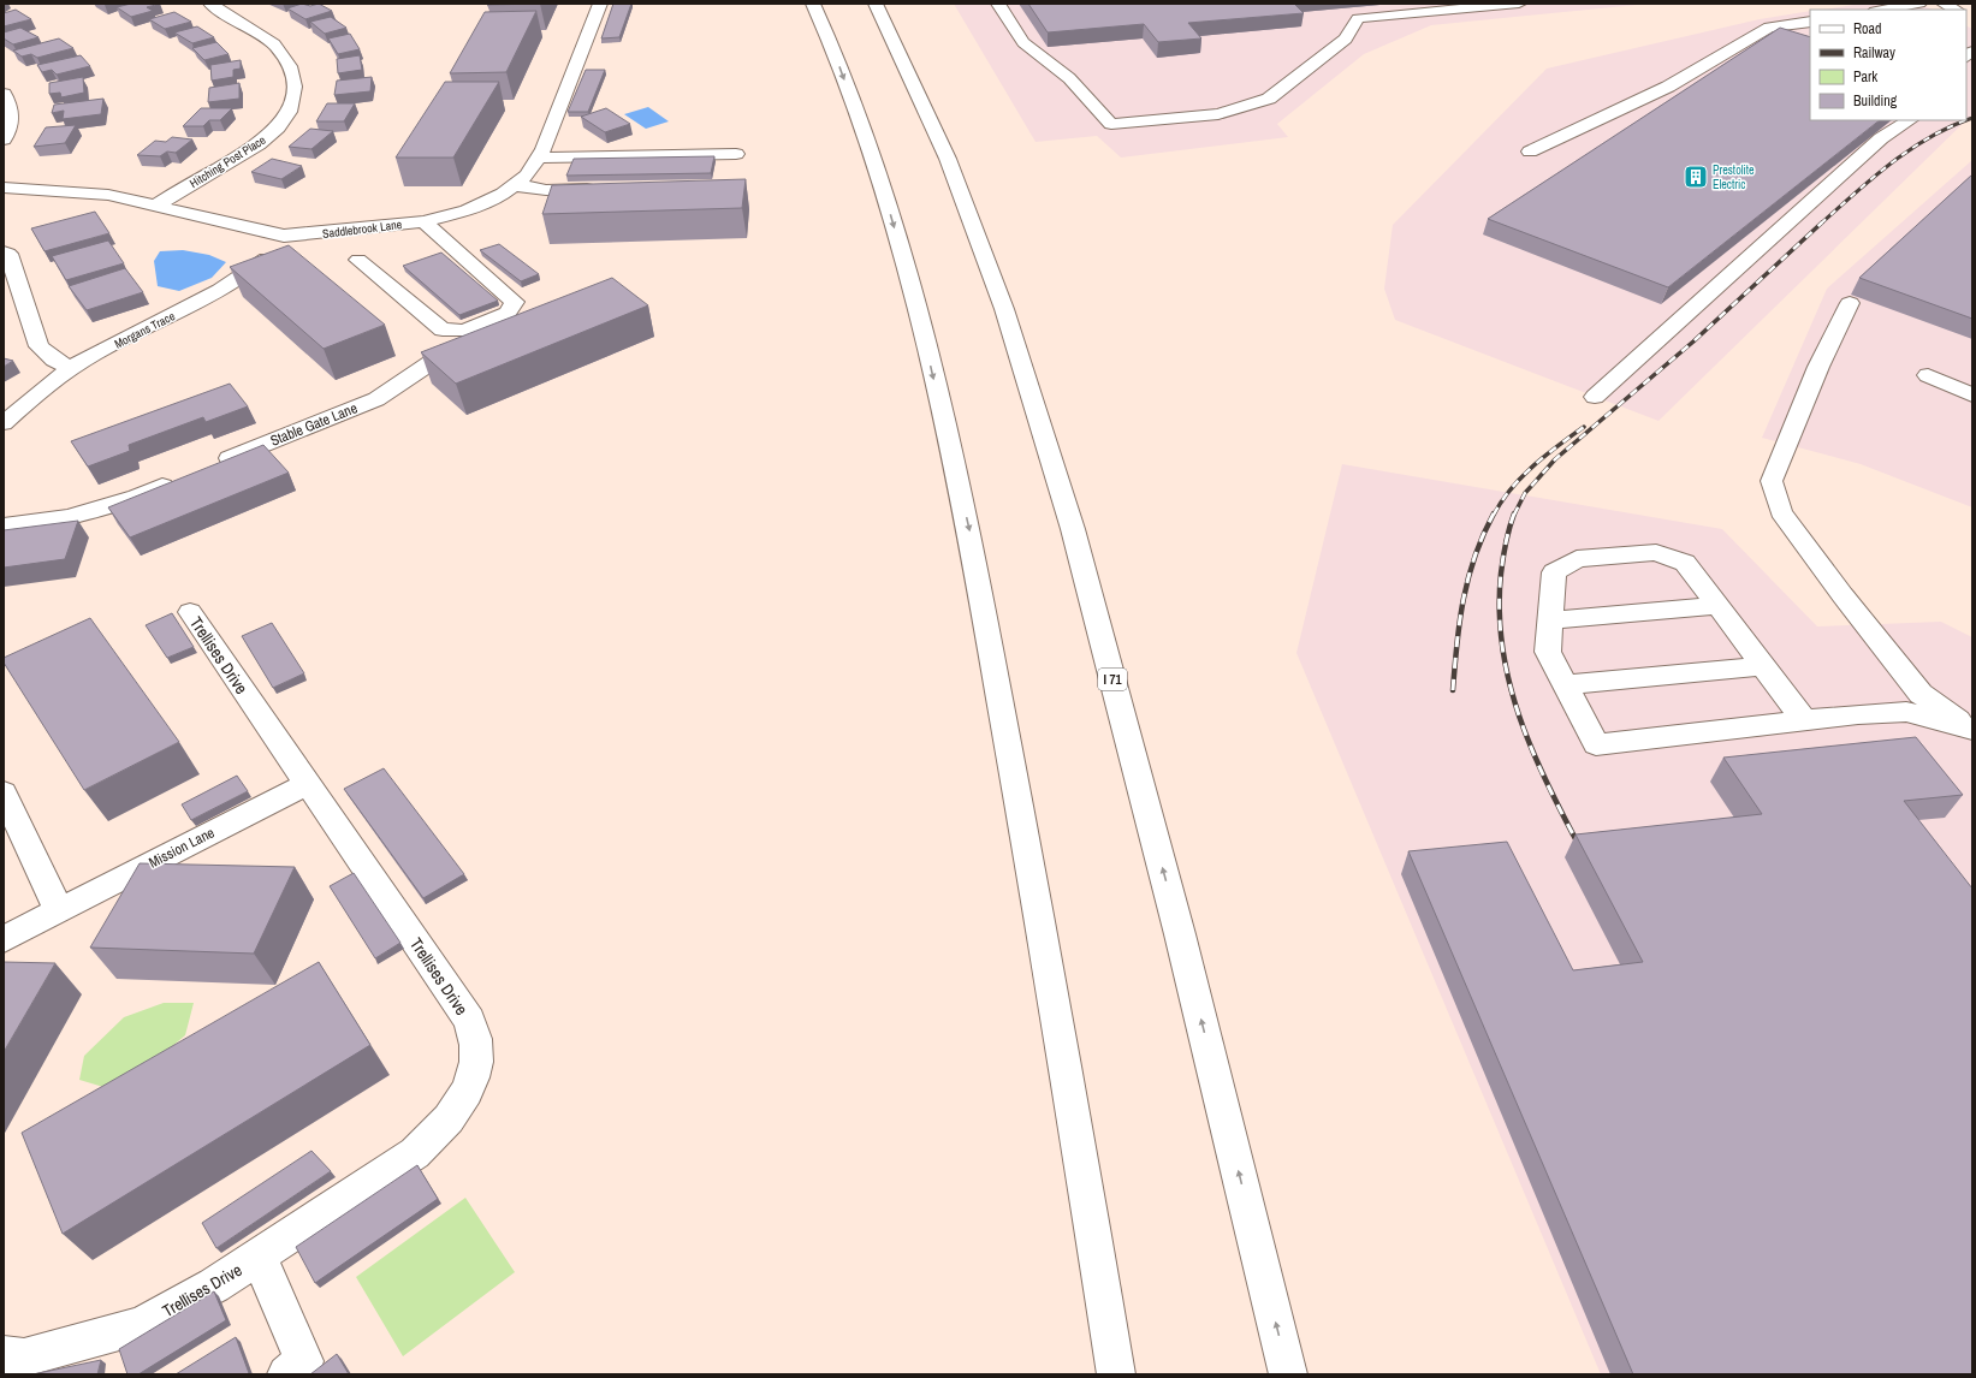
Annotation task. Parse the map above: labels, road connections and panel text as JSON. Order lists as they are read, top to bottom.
{
  "streets": {
    "main road": [
      "Hitching Post Place",
      "Saddlebrook Lane",
      "Morgans Trace",
      "Stable Gate Lane",
      "Trellises Drive",
      "I 71",
      "Mission Lane"
    ]
  },
  "crossings": [
    ["Hitching Post Place", "Saddlebrook Lane"],
    ["Saddlebrook Lane", "Morgans Trace"],
    ["Trellises Drive", "Mission Lane"]
  ],
  "places": {
    "building": ["Prestolite Electric"]
  },
  "legend": [
    "Road",
    "Railway",
    "Park",
    "Building"
  ]
}
